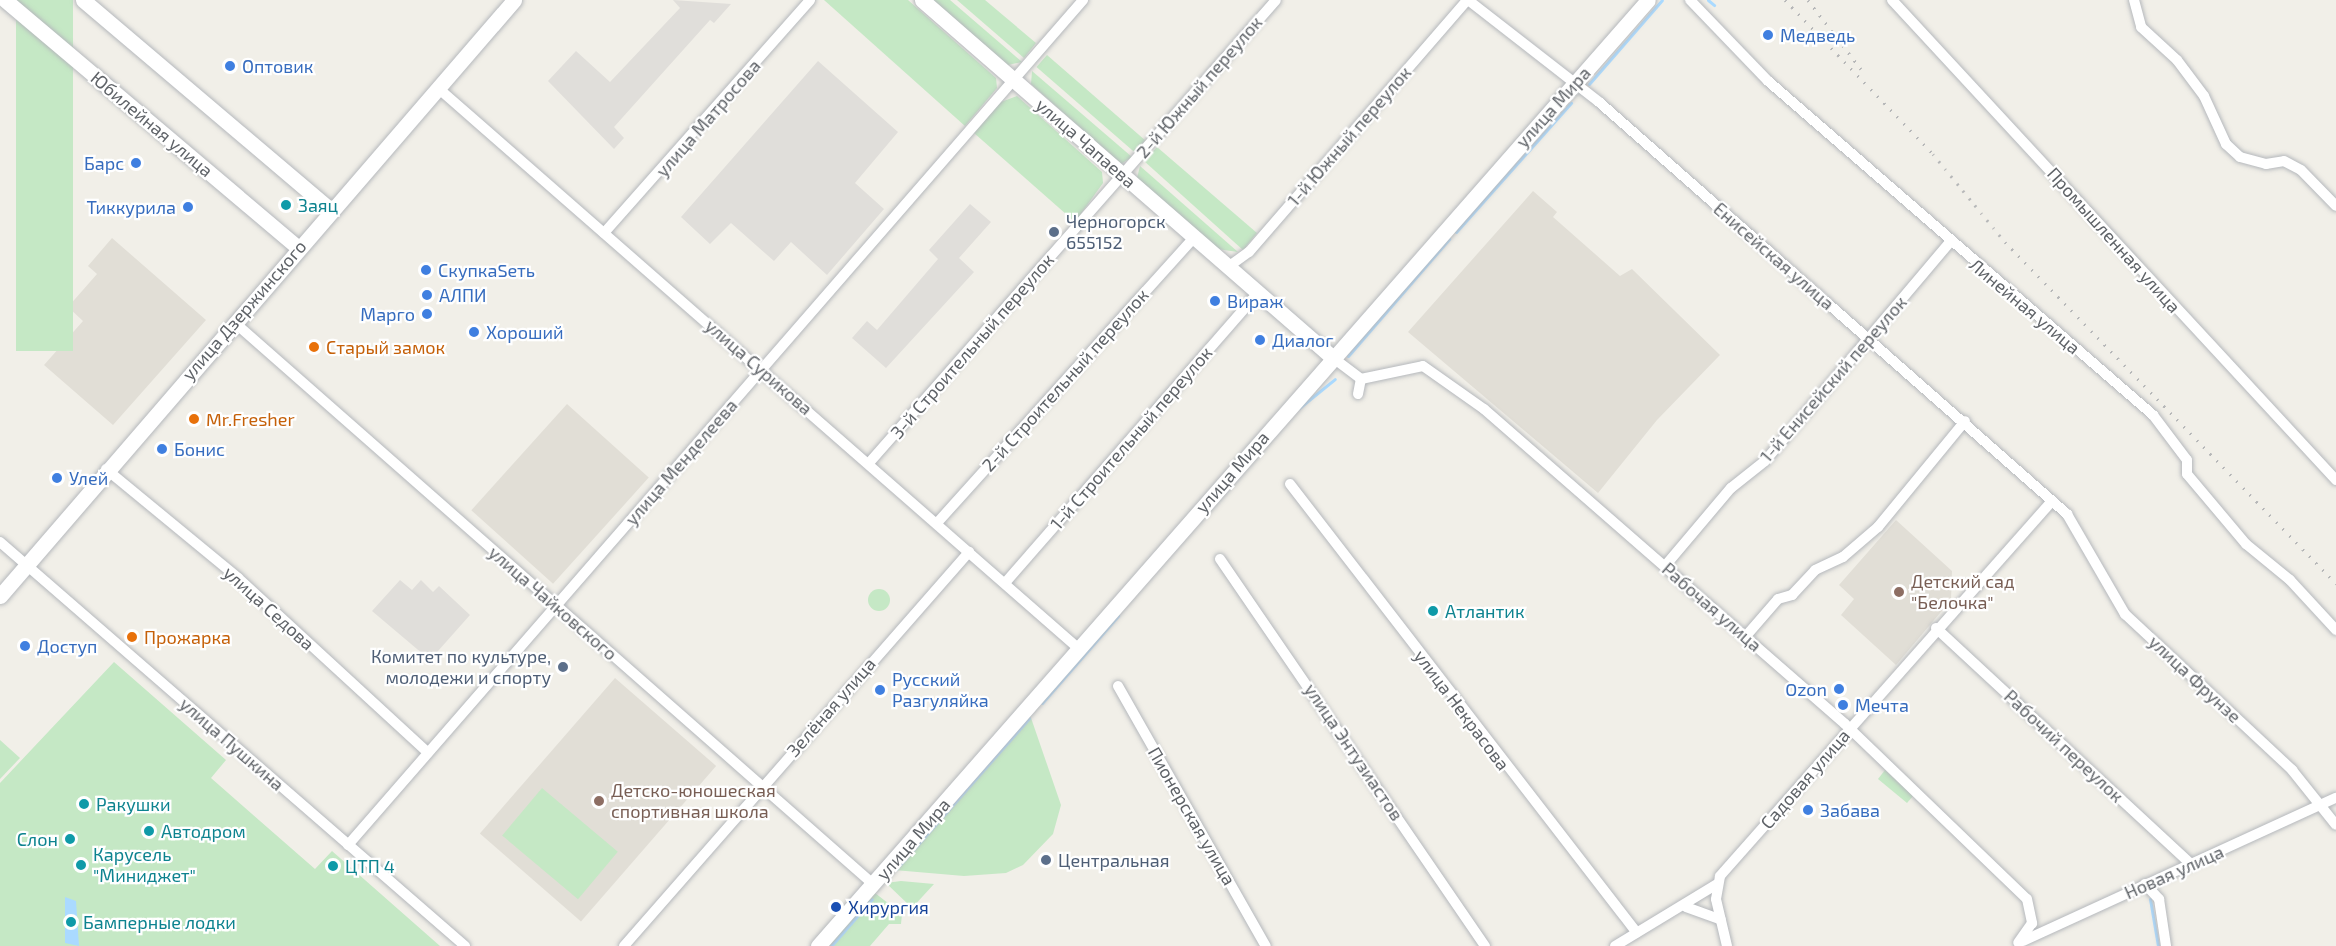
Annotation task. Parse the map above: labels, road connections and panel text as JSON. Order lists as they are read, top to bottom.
{
  "streets": {
    "main road": [
      "улица Мира",
      "Юбилейная улица",
      "улица Чапаева",
      "улица Дзержинского"
    ],
    "street": [
      "2-й Южный переулок",
      "улица Матросова",
      "1-й Южный переулок",
      "Промышленная улица",
      "Енисейская улица",
      "Линейная улица",
      "3-й Строительный переулок",
      "улица Сурикова",
      "1-й Енисейский переулок",
      "2-й Строительный переулок",
      "1-й Строительный переулок",
      "улица Менделеева",
      "улица Чайковского",
      "Рабочая улица",
      "улица Седова",
      "улица Фрунзе",
      "Зелёная улица",
      "улица Некрасова",
      "улица Пушкина",
      "Рабочий переулок",
      "улица Энтузиастов",
      "Садовая улица",
      "Пионерская улица",
      "Новая улица"
    ]
  },
  "crossings": [
    ["2-й Южный переулок", "улица Чапаева"],
    ["2-й Южный переулок", "3-й Строительный переулок"],
    ["улица Мира", "улица Чапаева"],
    ["улица Мира", "Енисейская улица"],
    ["улица Мира", "улица Сурикова"],
    ["улица Мира", "улица Чайковского"],
    ["улица Матросова", "улица Сурикова"],
    ["Юбилейная улица", "улица Дзержинского"],
    ["1-й Южный переулок", "улица Чапаева"],
    ["1-й Южный переулок", "Енисейская улица"],
    ["улица Чапаева", "3-й Строительный переулок"],
    ["улица Чапаева", "2-й Строительный переулок"],
    ["улица Чапаева", "1-й Строительный переулок"],
    ["улица Чапаева", "улица Менделеева"],
    ["Енисейская улица", "1-й Енисейский переулок"],
    ["Енисейская улица", "улица Фрунзе"],
    ["Енисейская улица", "Садовая улица"],
    ["Линейная улица", "1-й Енисейский переулок"],
    ["улица Дзержинского", "улица Сурикова"],
    ["улица Дзержинского", "улица Чайковского"],
    ["улица Дзержинского", "улица Седова"],
    ["улица Дзержинского", "улица Пушкина"],
    ["3-й Строительный переулок", "улица Сурикова"],
    ["улица Сурикова", "2-й Строительный переулок"],
    ["улица Сурикова", "1-й Строительный переулок"],
    ["улица Сурикова", "улица Менделеева"],
    ["улица Сурикова", "Зелёная улица"],
    ["1-й Енисейский переулок", "Рабочая улица"],
    ["улица Менделеева", "улица Чайковского"],
    ["улица Менделеева", "улица Седова"],
    ["улица Менделеева", "улица Пушкина"],
    ["улица Чайковского", "Зелёная улица"],
    ["Рабочая улица", "Садовая улица"],
    ["Рабочая улица", "Новая улица"],
    ["улица Фрунзе", "Новая улица"],
    ["улица Некрасова", "Садовая улица"],
    ["Рабочий переулок", "Садовая улица"],
    ["Рабочий переулок", "Новая улица"]
  ],
  "places": [
    "Медведь",
    "Оптовик",
    "Барс",
    "Заяц",
    "Тиккурила",
    "Черногорск 655152",
    "СкупкаSеть",
    "АЛПИ",
    "Вираж",
    "Марго",
    "Хороший",
    "Диалог",
    "Старый замок",
    "Mr.Fresher",
    "Бонис",
    "Улей",
    "Детский сад \"Белочка\"",
    "Атлантик",
    "Прожарка",
    "Доступ",
    "Комитет по культуре, молодежи и спорту",
    "Ozon",
    "Русский Разгуляйка",
    "Мечта",
    "Детско-юношеская спортивная школа",
    "Ракушки",
    "Забава",
    "Автодром",
    "Слон",
    "Центральная",
    "Карусель \"Миниджет\"",
    "ЦТП 4",
    "Хирургия",
    "Бамперные лодки"
  ]
}
